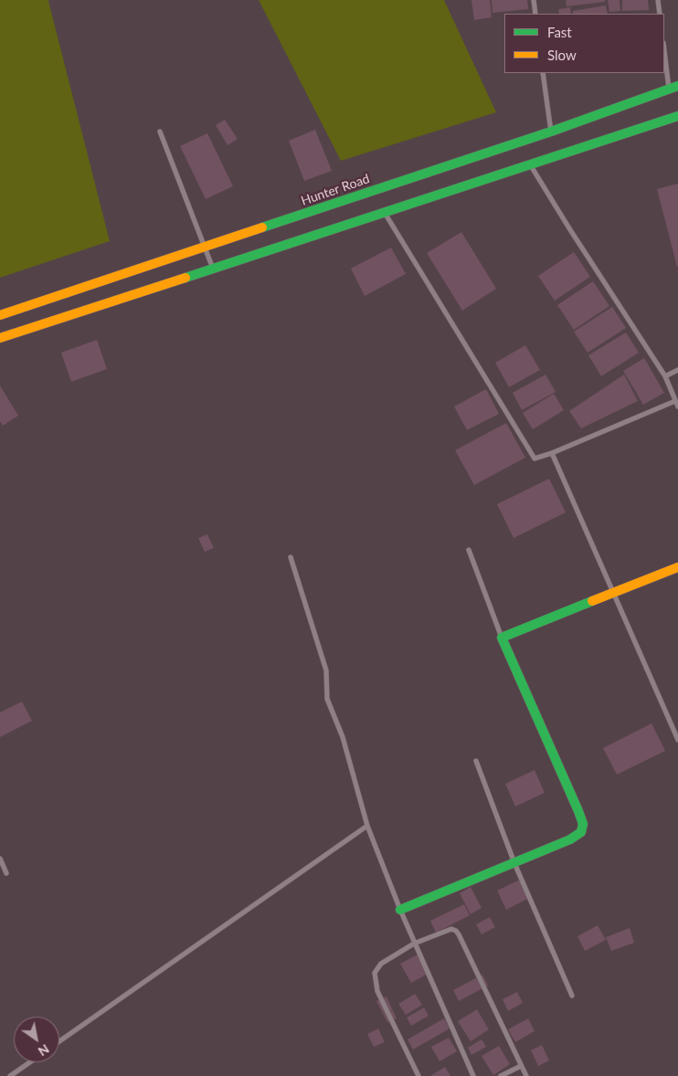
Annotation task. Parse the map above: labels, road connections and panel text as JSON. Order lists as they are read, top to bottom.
{
  "streets": {
    "street": ["Hunter Road"]
  },
  "legend": ["Fast", "Slow"],
  "north": "bottom right"
}
